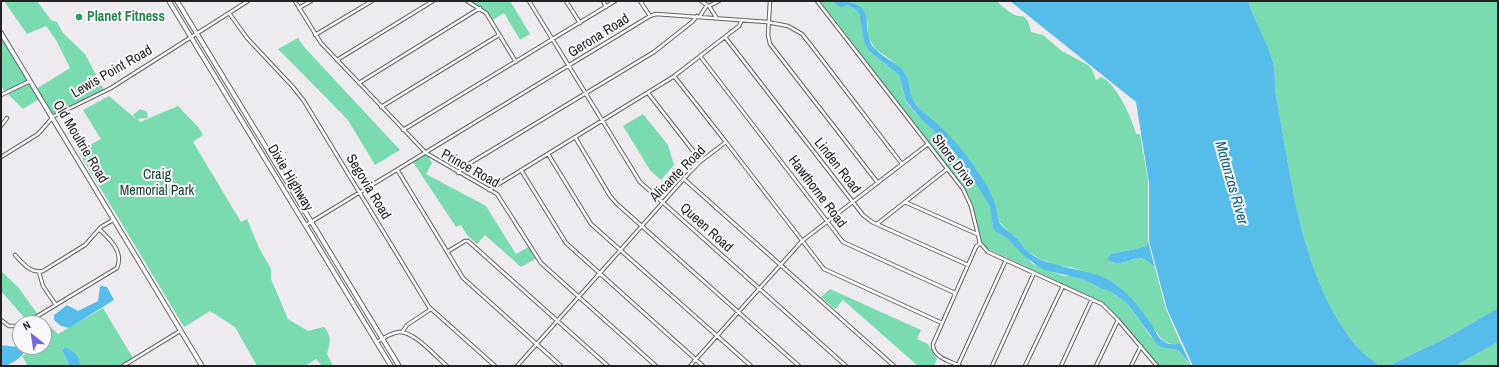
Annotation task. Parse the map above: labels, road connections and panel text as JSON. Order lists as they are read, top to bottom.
{
  "streets": {
    "main road": ["Old Moultrie Road", "Dixie Highway"],
    "street": [
      "Gerona Road",
      "Lewis Point Road",
      "Shore Drive",
      "Linden Road",
      "Prince Road",
      "Alicante Road",
      "Segovia Road",
      "Hawthorne Road",
      "Queen Road"
    ]
  },
  "crossings": [
    ["Gerona Road", "Prince Road"],
    ["Gerona Road", "Dixie Highway"],
    ["Gerona Road", "Segovia Road"],
    ["Gerona Road", "Queen Road"],
    ["Lewis Point Road", "Old Moultrie Road"],
    ["Lewis Point Road", "Dixie Highway"],
    ["Lewis Point Road", "Segovia Road"],
    ["Prince Road", "Alicante Road"],
    ["Alicante Road", "Queen Road"]
  ],
  "water": ["Matanzas River"],
  "parks": ["Craig Memorial Park"],
  "places": ["Planet Fitness"],
  "north": "top left"
}
